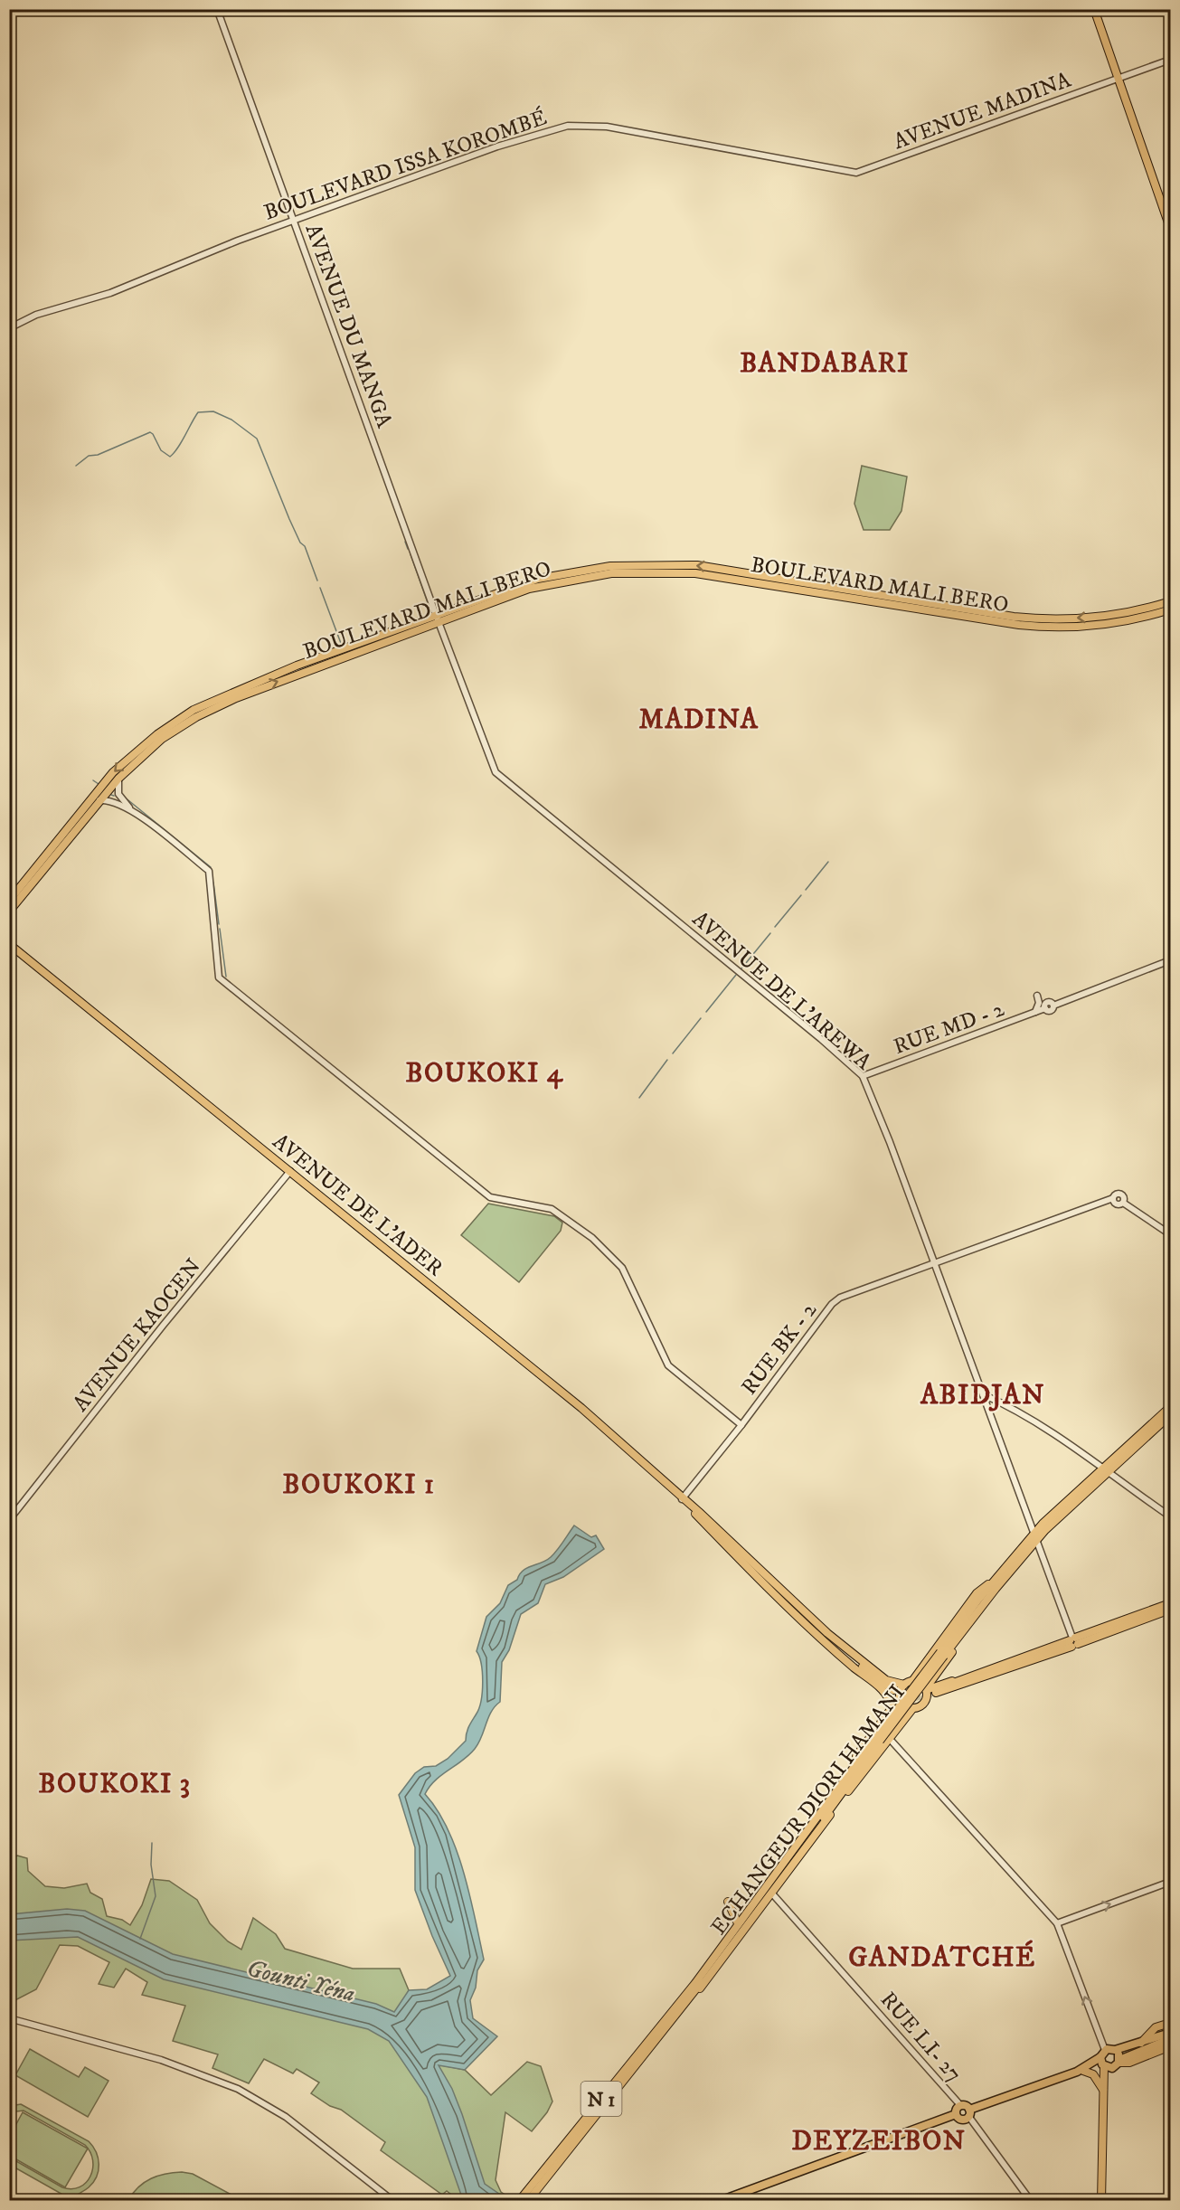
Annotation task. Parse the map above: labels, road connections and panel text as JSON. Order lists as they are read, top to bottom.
{
  "streets": {
    "main road": [
      "BOULEVARD MALI BERO",
      "AVENUE DE L'ADER",
      "ECHANGEUR DIORI HAMANI",
      "N 1"
    ],
    "street": [
      "AVENUE MADINA",
      "BOULEVARD ISSA KOROMBÉ",
      "AVENUE DU MANGA",
      "AVENUE DE L'AREWA",
      "RUE MD - 2",
      "AVENUE KAOCEN",
      "RUE BK - 2",
      "RUE LI- 27"
    ]
  },
  "crossings": [
    ["AVENUE MADINA", "BOULEVARD ISSA KOROMBÉ"],
    ["BOULEVARD ISSA KOROMBÉ", "AVENUE DU MANGA"],
    ["AVENUE DU MANGA", "BOULEVARD MALI BERO"],
    ["AVENUE DU MANGA", "AVENUE DE L'AREWA"],
    ["BOULEVARD MALI BERO", "AVENUE DE L'AREWA"],
    ["AVENUE DE L'AREWA", "RUE MD - 2"],
    ["AVENUE DE L'AREWA", "RUE BK - 2"],
    ["AVENUE DE L'ADER", "AVENUE KAOCEN"],
    ["AVENUE DE L'ADER", "RUE BK - 2"],
    ["AVENUE DE L'ADER", "N 1"],
    ["ECHANGEUR DIORI HAMANI", "N 1"]
  ],
  "districts": [
    "BANDABARI",
    "MADINA",
    "BOUKOKI 4",
    "ABIDJAN",
    "BOUKOKI 1",
    "BOUKOKI 3",
    "GANDATCHÉ",
    "DEYZEIBON"
  ],
  "water": ["Gounti Yéna"]
}
